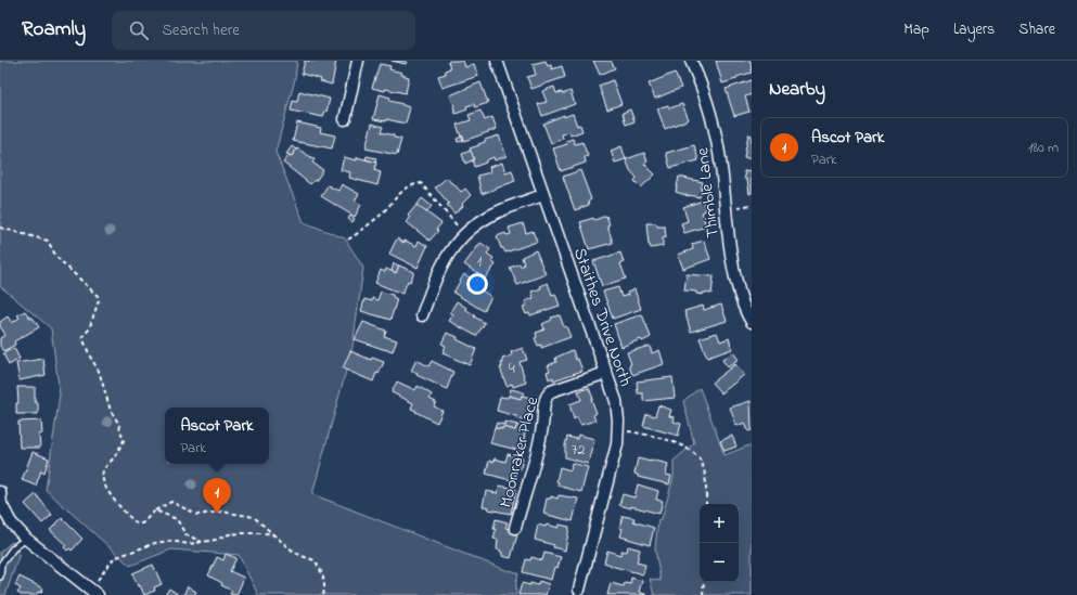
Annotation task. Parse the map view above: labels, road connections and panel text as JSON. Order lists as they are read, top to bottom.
{
  "streets": {
    "street": ["Thimble Lane", "Staithes Drive North", "Moonraker Place"]
  },
  "crossings": [
    ["Staithes Drive North", "Moonraker Place"]
  ],
  "house_numbers": ["1", "4", "72"],
  "page": {
    "header": "Roamly",
    "search": "Search here",
    "nav": ["Map", "Layers", "Share"],
    "heading": "Nearby",
    "list": [
      {
        "mark": "1",
        "name": "Ascot Park",
        "note": "Park",
        "value": "180 m"
      }
    ],
    "popup": ["Ascot Park", "Park"],
    "pins": "1",
    "map_buttons": ["+", "−"]
  }
}
